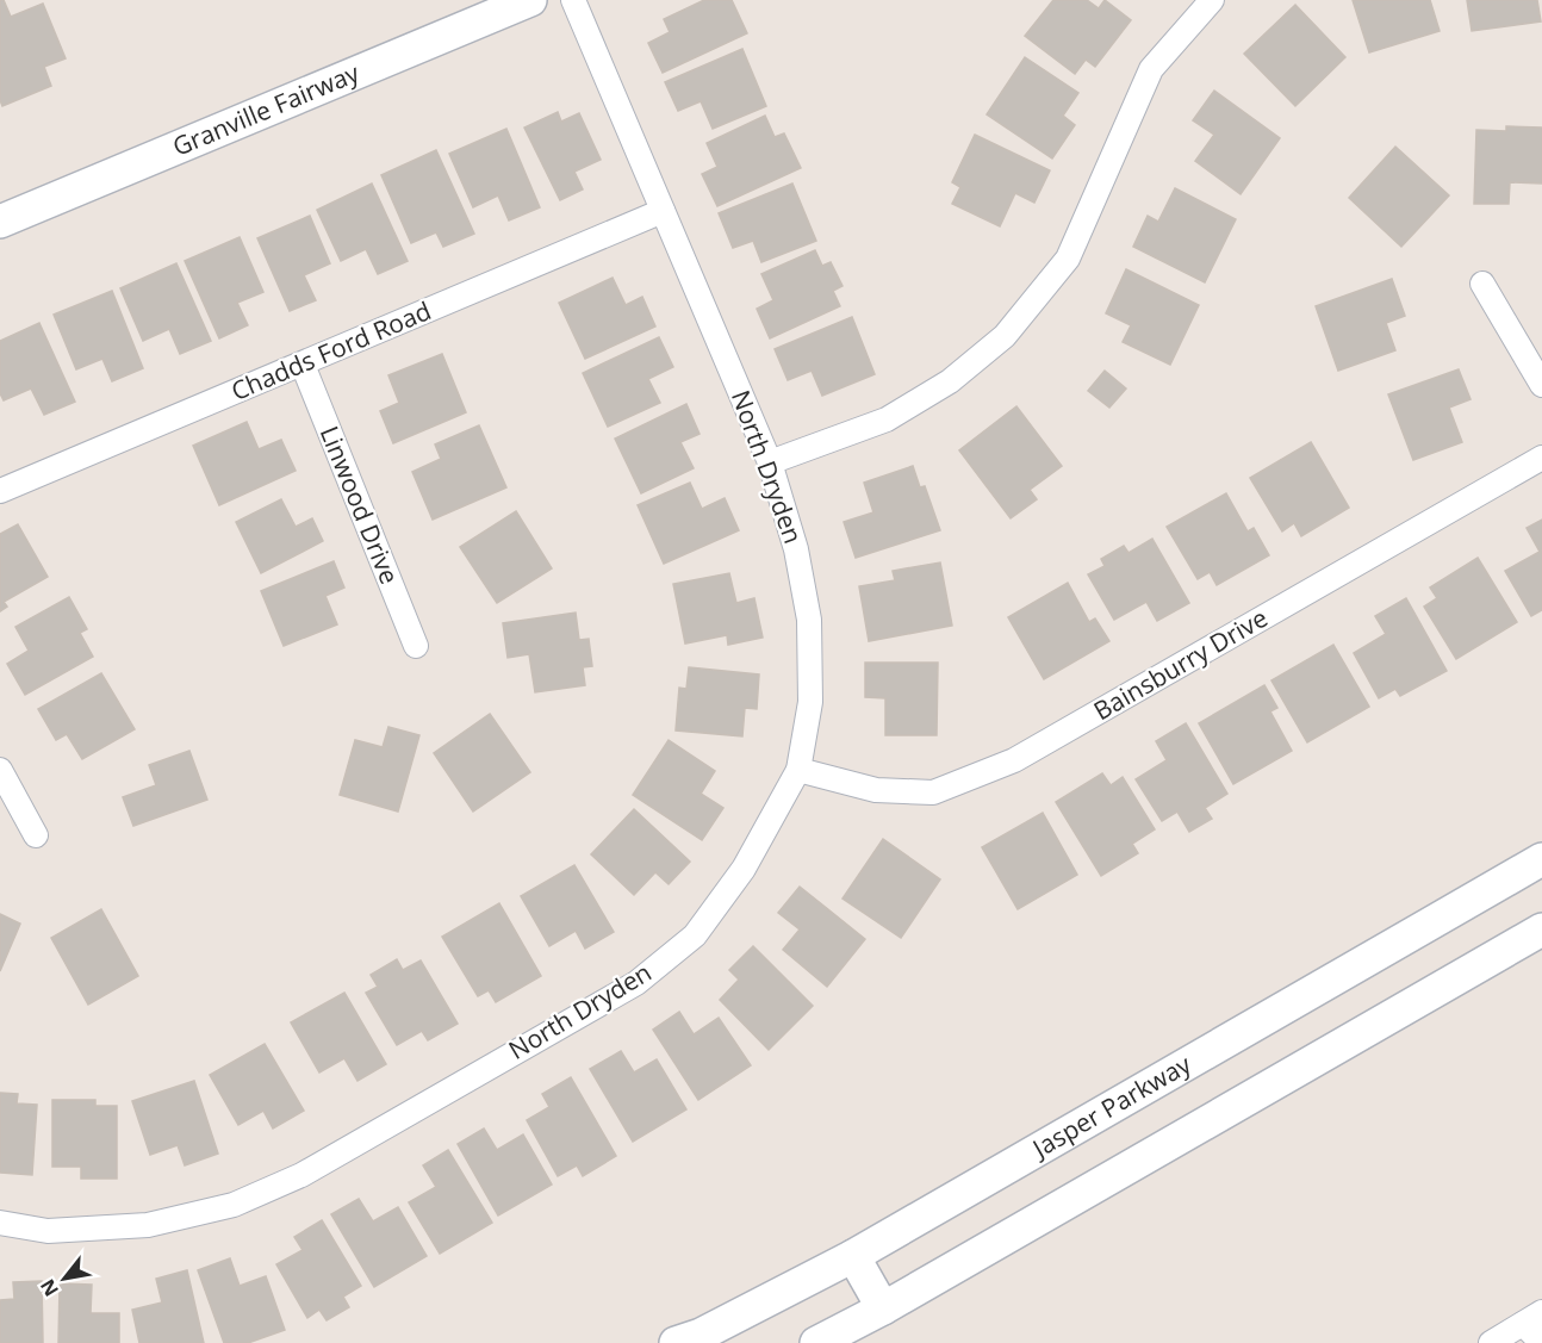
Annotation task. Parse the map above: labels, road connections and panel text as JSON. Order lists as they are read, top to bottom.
{
  "streets": {
    "main road": ["Granville Fairway", "Jasper Parkway"],
    "street": [
      "Chadds Ford Road",
      "North Dryden",
      "Linwood Drive",
      "Bainsburry Drive"
    ]
  },
  "crossings": [
    ["Chadds Ford Road", "North Dryden"],
    ["Chadds Ford Road", "Linwood Drive"],
    ["North Dryden", "Bainsburry Drive"]
  ],
  "north": "bottom left"
}
